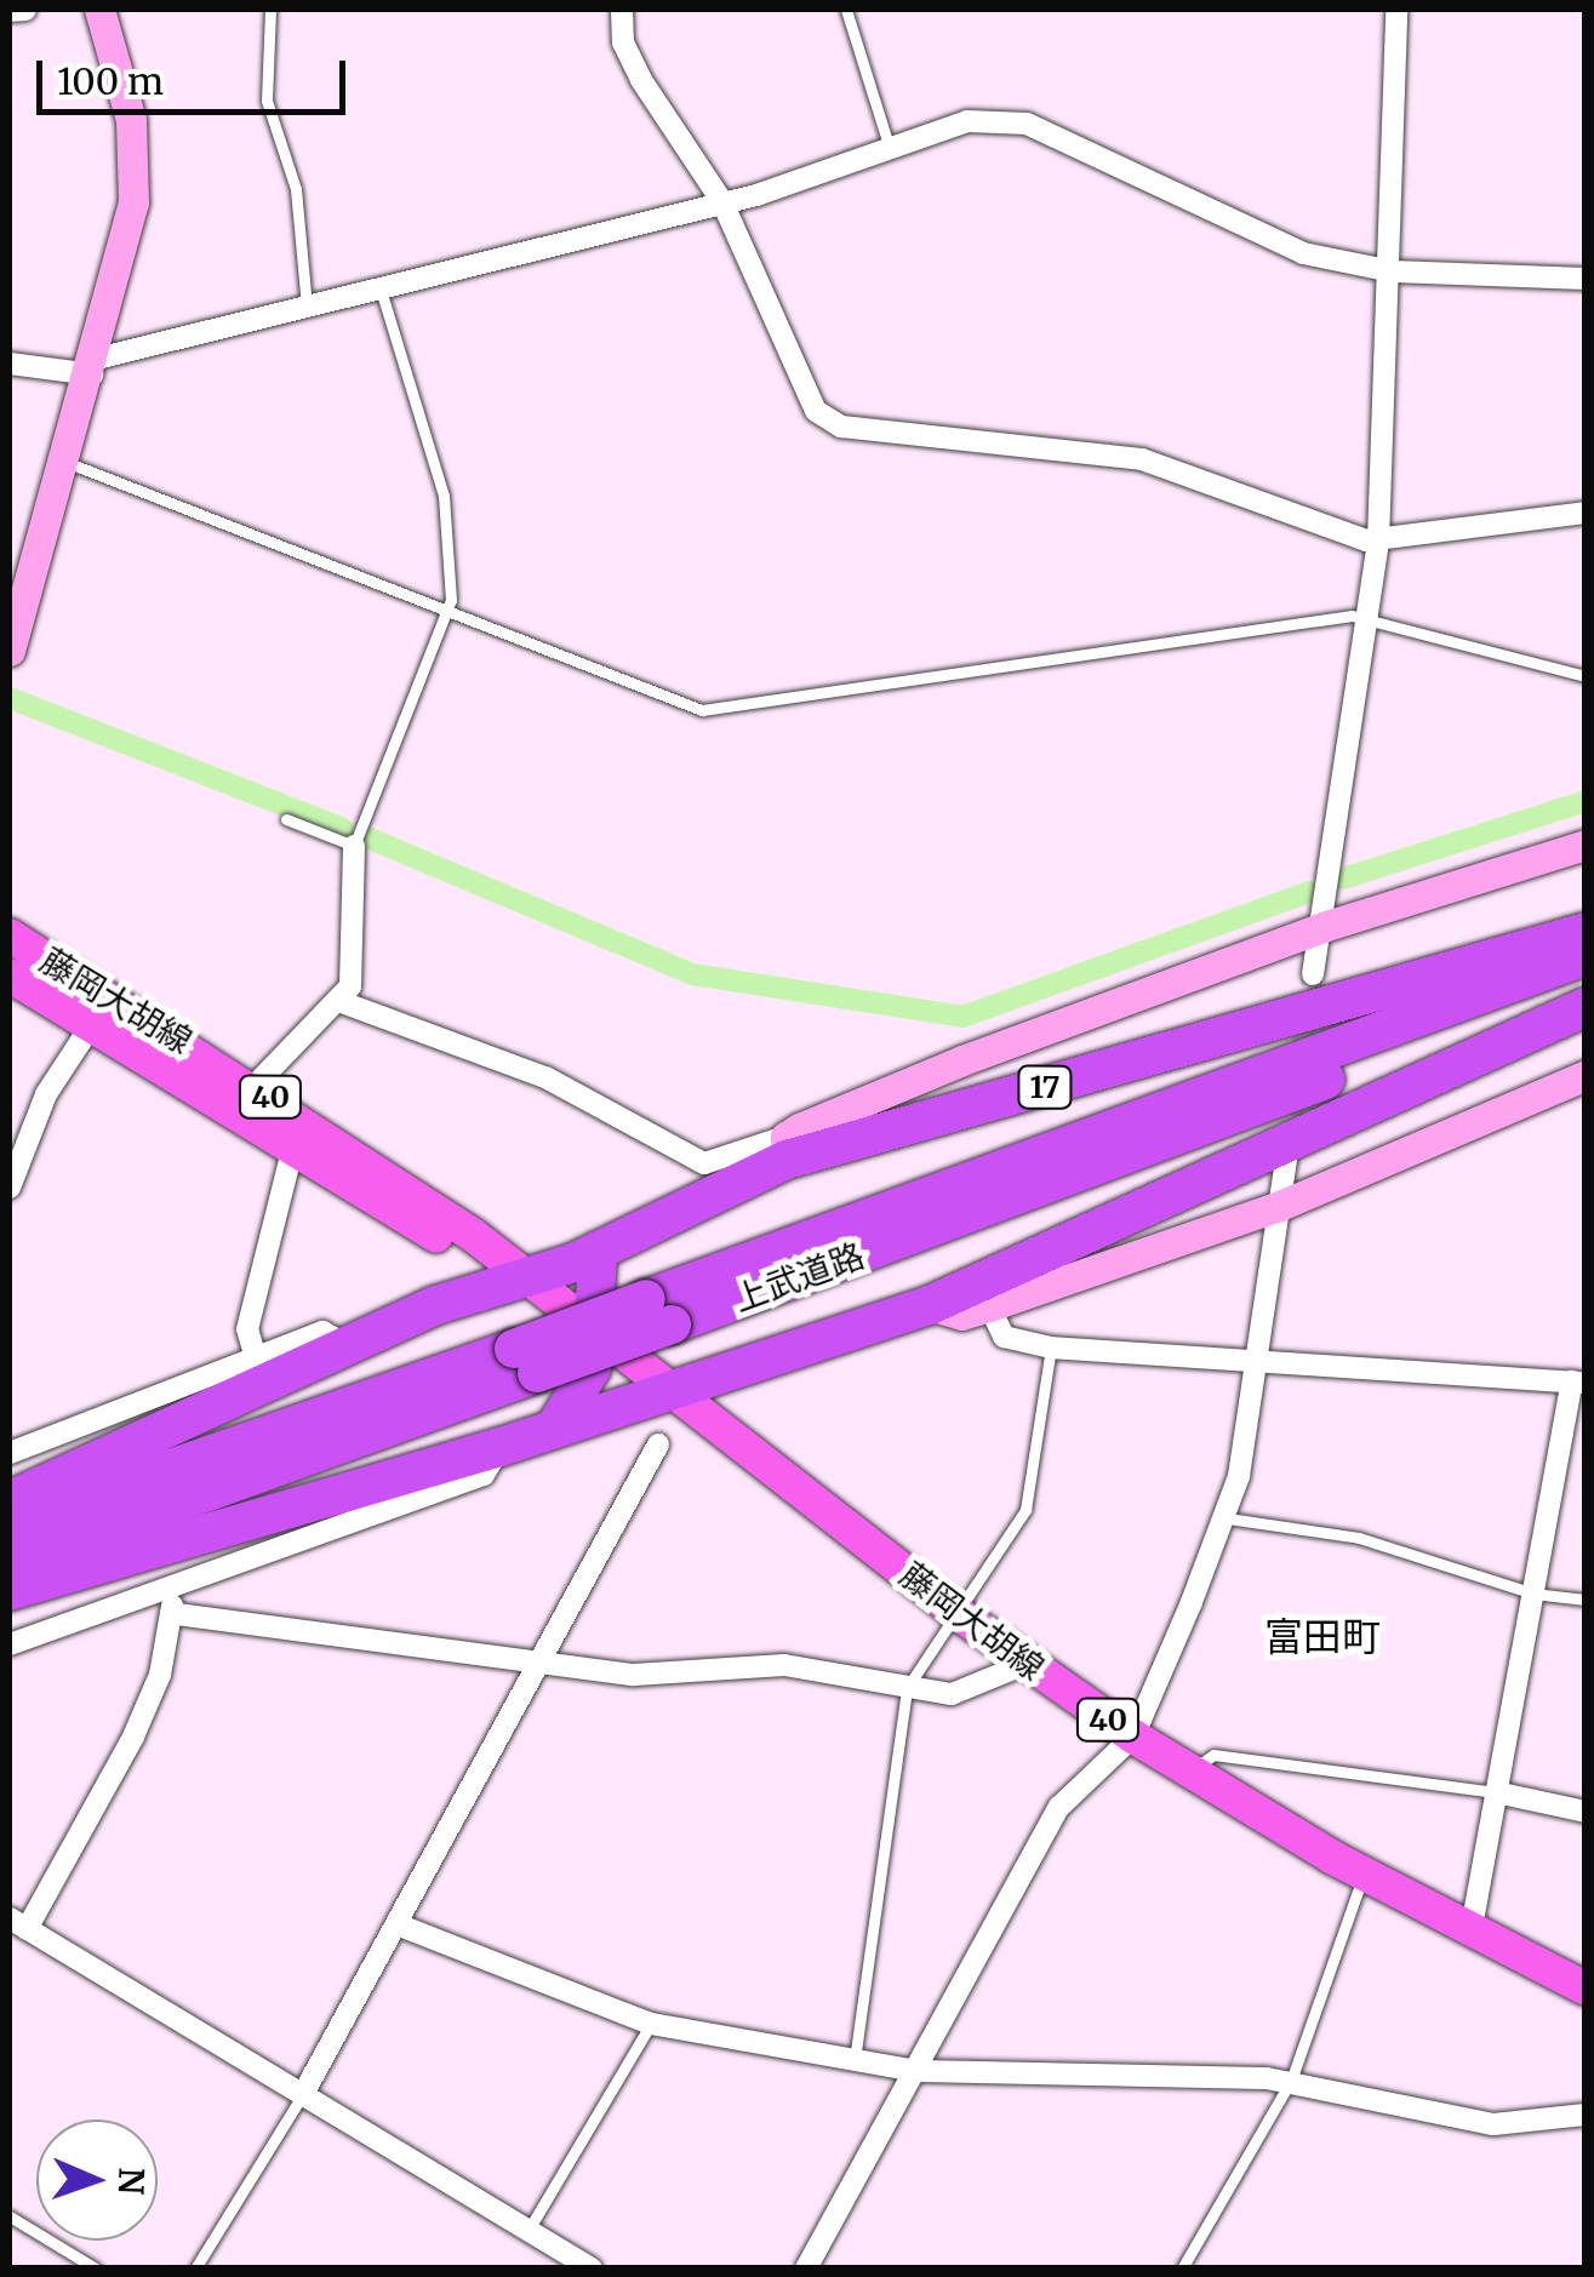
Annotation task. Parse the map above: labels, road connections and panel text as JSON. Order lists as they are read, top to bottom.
{
  "streets": {
    "highway": ["17", "上武道路"],
    "main road": ["藤岡大胡線", "40"]
  },
  "crossings": [
    ["藤岡大胡線", "17"]
  ],
  "districts": ["富田町"],
  "scale_bar": "100 m",
  "north": "right"
}
